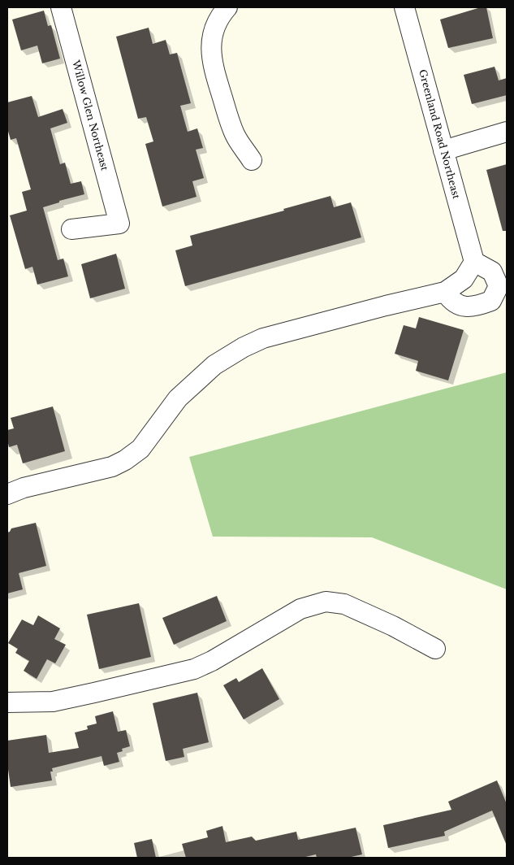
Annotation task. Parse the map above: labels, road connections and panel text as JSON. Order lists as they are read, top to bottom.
{
  "streets": {
    "street": ["Willow Glen Northeast", "Greenland Road Northeast"]
  }
}
